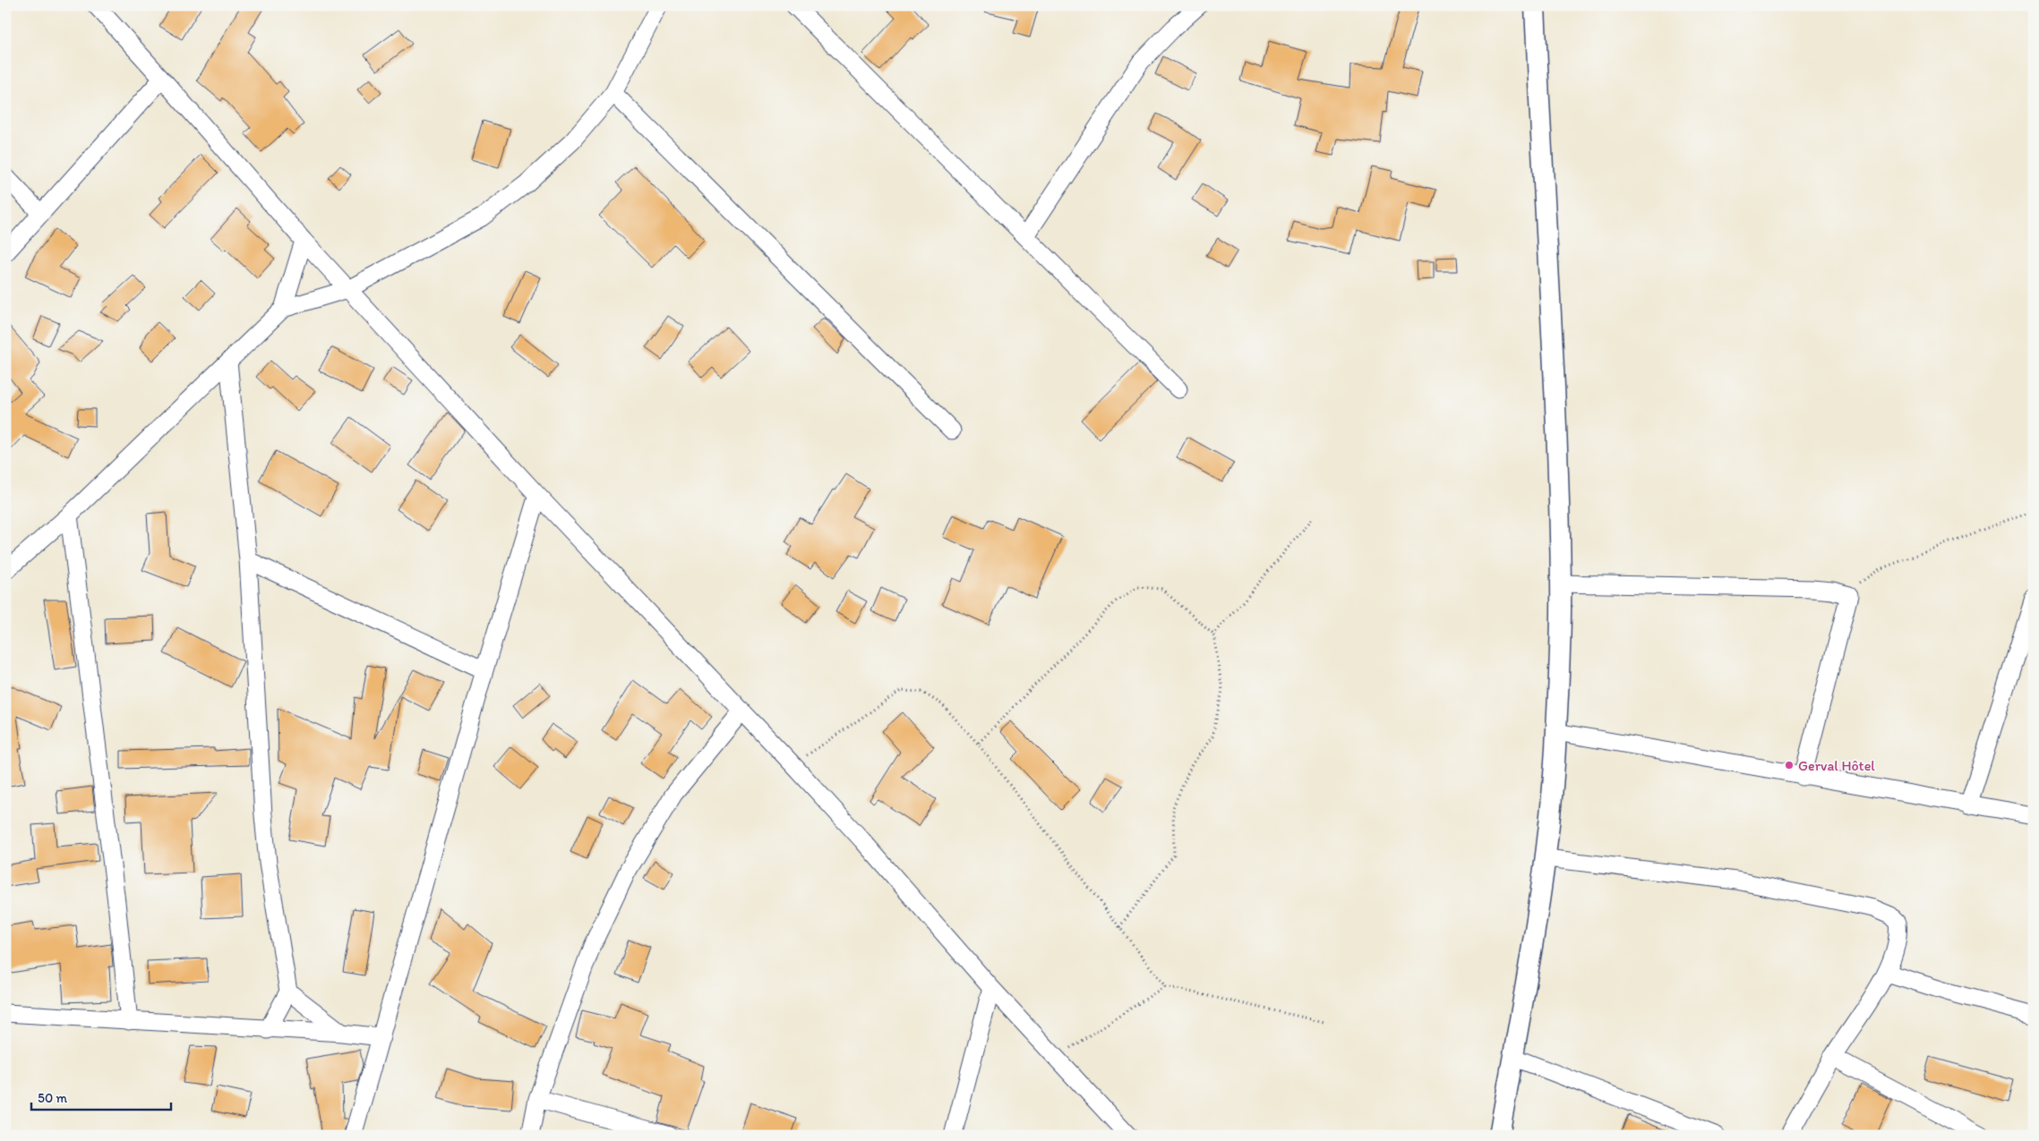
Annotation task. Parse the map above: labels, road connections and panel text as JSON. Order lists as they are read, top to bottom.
{
  "places": ["Gerval Hôtel"],
  "scale_bar": "50 m"
}
